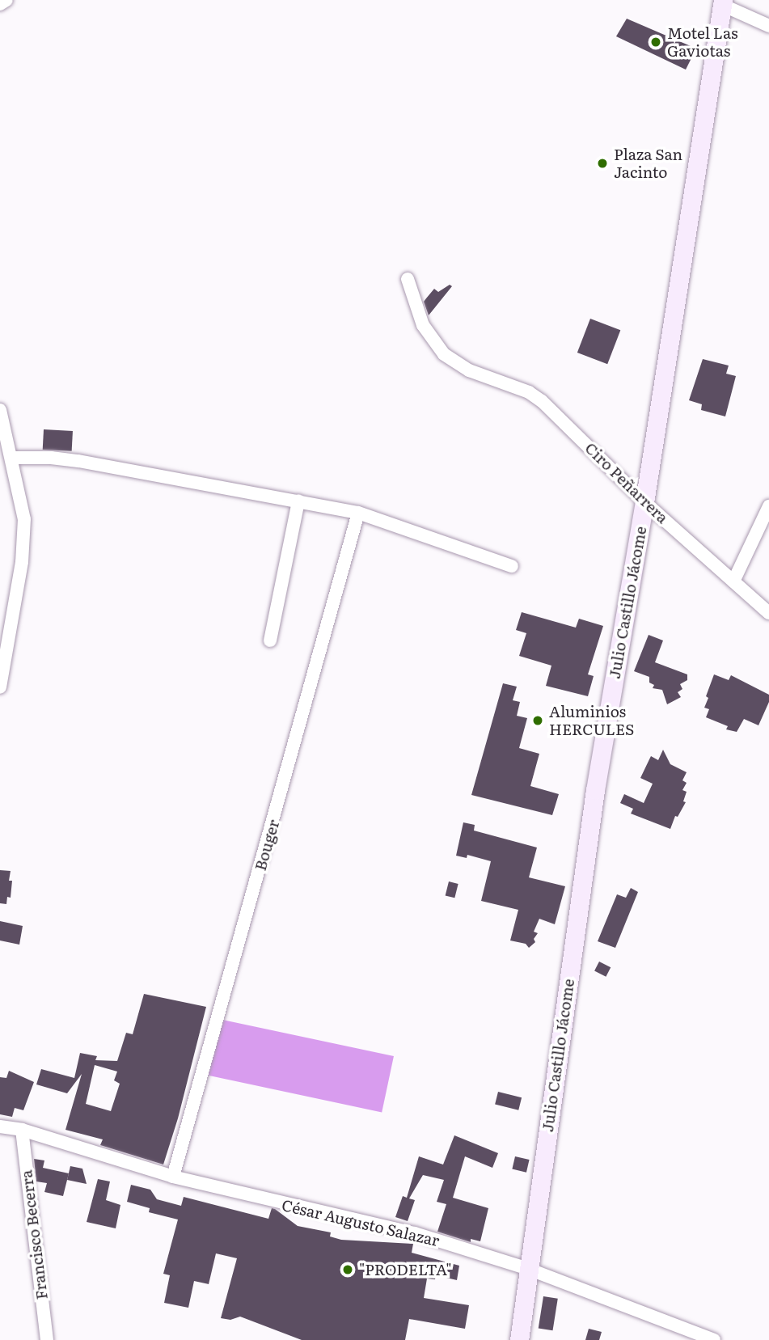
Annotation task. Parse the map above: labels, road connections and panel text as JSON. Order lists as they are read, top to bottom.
{
  "streets": {
    "main road": ["Julio Castillo Jácome"],
    "street": [
      "Ciro Peñarrera",
      "Bouger",
      "César Augusto Salazar",
      "Francisco Becerra"
    ]
  },
  "crossings": [
    ["Ciro Peñarrera", "Julio Castillo Jácome"],
    ["Julio Castillo Jácome", "César Augusto Salazar"],
    ["Bouger", "César Augusto Salazar"],
    ["César Augusto Salazar", "Francisco Becerra"]
  ],
  "places": [
    "Motel Las Gaviotas",
    "Plaza San Jacinto",
    "Aluminios HERCULES",
    "\"PRODELTA\""
  ]
}
